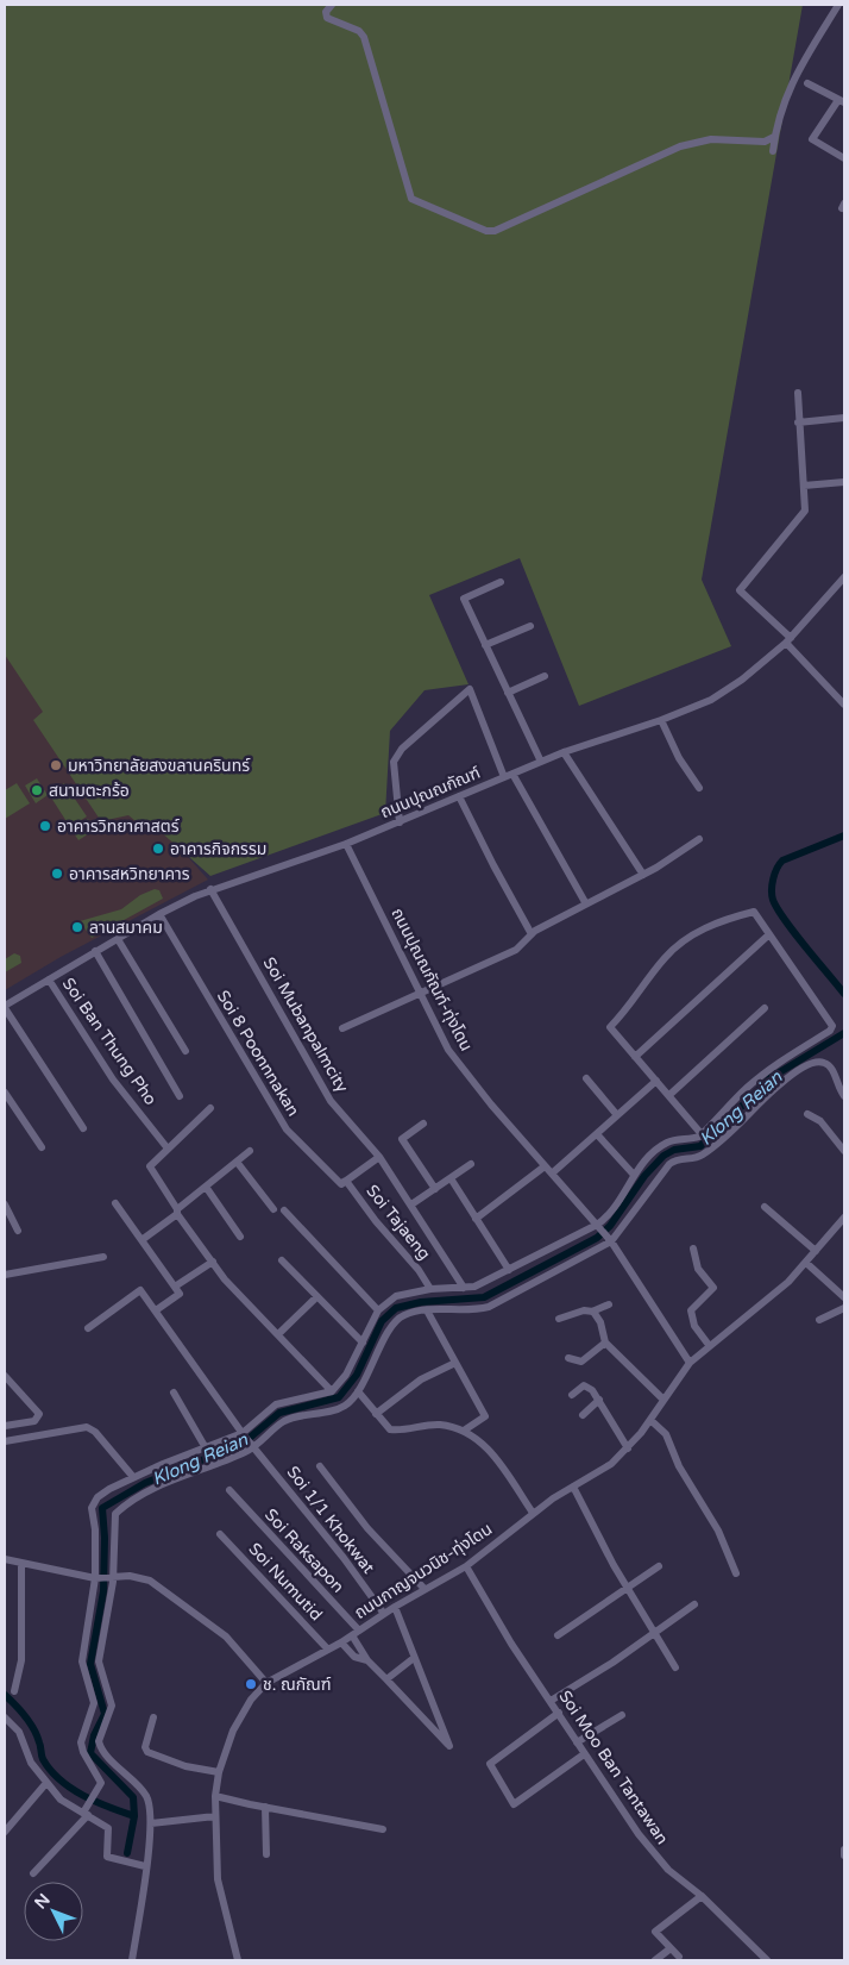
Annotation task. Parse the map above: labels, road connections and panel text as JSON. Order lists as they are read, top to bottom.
{
  "streets": {
    "street": [
      "ถนนปุณณกัณฑ์",
      "ถนนปุณณกัณฑ์-ทุ่งโดน",
      "Soi Mubanpalmcity",
      "Soi Ban Thung Pho",
      "Soi 8 Poonnnakan",
      "Soi Tajaeng",
      "Soi 1/1 Khokwat",
      "Soi Raksapon",
      "ถนนกาญจนวนิช-ทุ่งโดน",
      "Soi Numutid",
      "Soi Moo Ban Tantawan"
    ]
  },
  "crossings": [
    ["ถนนปุณณกัณฑ์", "ถนนปุณณกัณฑ์-ทุ่งโดน"],
    ["ถนนปุณณกัณฑ์", "Soi Mubanpalmcity"],
    ["ถนนปุณณกัณฑ์", "Soi Ban Thung Pho"],
    ["ถนนปุณณกัณฑ์", "Soi 8 Poonnnakan"],
    ["ถนนปุณณกัณฑ์-ทุ่งโดน", "ถนนกาญจนวนิช-ทุ่งโดน"],
    ["Soi 8 Poonnnakan", "Soi Tajaeng"],
    ["Soi 1/1 Khokwat", "ถนนกาญจนวนิช-ทุ่งโดน"],
    ["Soi Raksapon", "ถนนกาญจนวนิช-ทุ่งโดน"],
    ["ถนนกาญจนวนิช-ทุ่งโดน", "Soi Numutid"],
    ["ถนนกาญจนวนิช-ทุ่งโดน", "Soi Moo Ban Tantawan"]
  ],
  "water": ["Klong Reian"],
  "places": [
    "มหาวิทยาลัยสงขลานครินทร์",
    "สนามตะกร้อ",
    "อาคารวิทยาศาสตร์",
    "อาคารกิจกรรม",
    "อาคารสหวิทยาคาร",
    "ลานสมาคม",
    "ช. ณกัณฑ์"
  ],
  "north": "top left"
}
